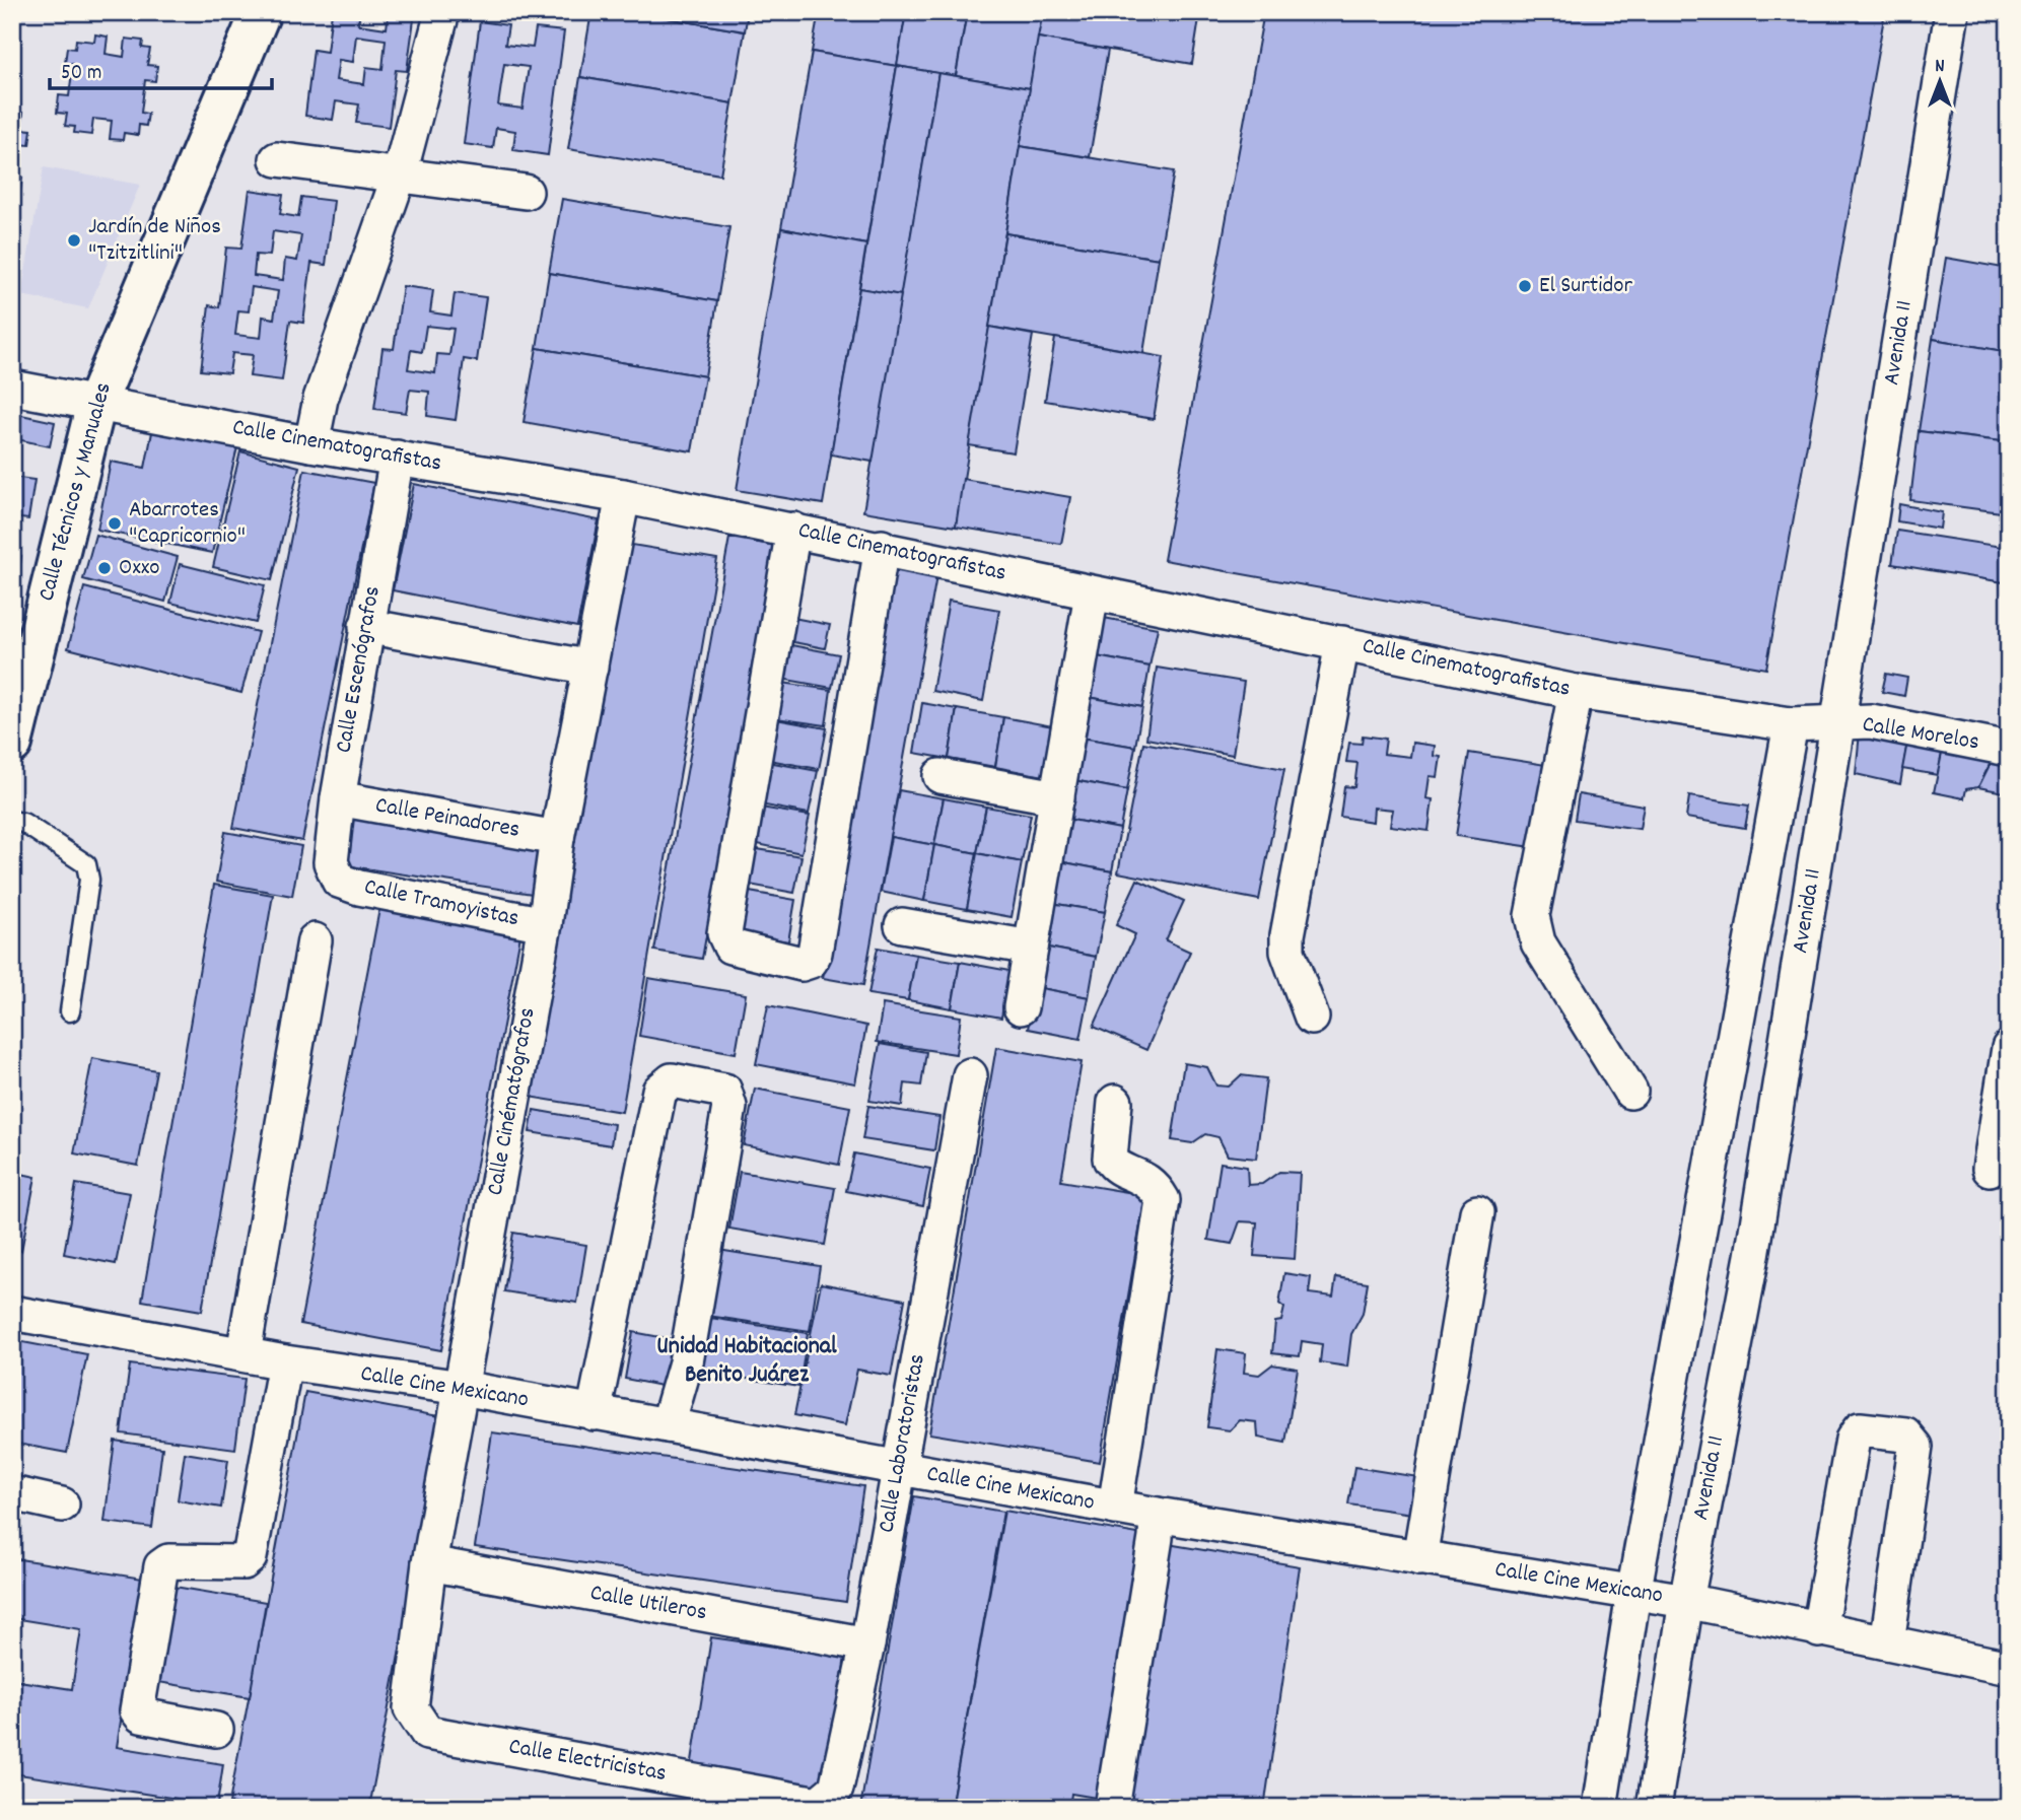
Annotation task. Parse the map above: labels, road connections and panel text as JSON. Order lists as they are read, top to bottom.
{
  "streets": {
    "street": [
      "Avenida 11",
      "Calle Cinematografistas",
      "Calle Técnicos y Manuales",
      "Calle Escenógrafos",
      "Calle Morelos",
      "Calle Peinadores",
      "Calle Tramoyistas",
      "Calle Cinématógrafos",
      "Calle Cine Mexicano",
      "Calle Laboratoristas",
      "Calle Utileros",
      "Calle Electricistas"
    ]
  },
  "crossings": [
    ["Avenida 11", "Calle Morelos"],
    ["Avenida 11", "Calle Cine Mexicano"],
    ["Calle Cinematografistas", "Calle Técnicos y Manuales"],
    ["Calle Cinematografistas", "Calle Escenógrafos"],
    ["Calle Cinematografistas", "Calle Morelos"],
    ["Calle Cinematografistas", "Calle Cinématógrafos"],
    ["Calle Escenógrafos", "Calle Peinadores"],
    ["Calle Escenógrafos", "Calle Tramoyistas"],
    ["Calle Peinadores", "Calle Cinématógrafos"],
    ["Calle Tramoyistas", "Calle Cinématógrafos"],
    ["Calle Cinématógrafos", "Calle Cine Mexicano"],
    ["Calle Cinématógrafos", "Calle Utileros"],
    ["Calle Cinématógrafos", "Calle Electricistas"],
    ["Calle Cine Mexicano", "Calle Laboratoristas"],
    ["Calle Laboratoristas", "Calle Utileros"],
    ["Calle Laboratoristas", "Calle Electricistas"]
  ],
  "districts": ["Unidad Habitacional Benito Juárez"],
  "places": [
    "Jardín de Niños \"Tzitzitlini\"",
    "El Surtidor",
    "Abarrotes \"Capricornio\"",
    "Oxxo"
  ],
  "scale_bar": "50 m",
  "north": "top"
}
